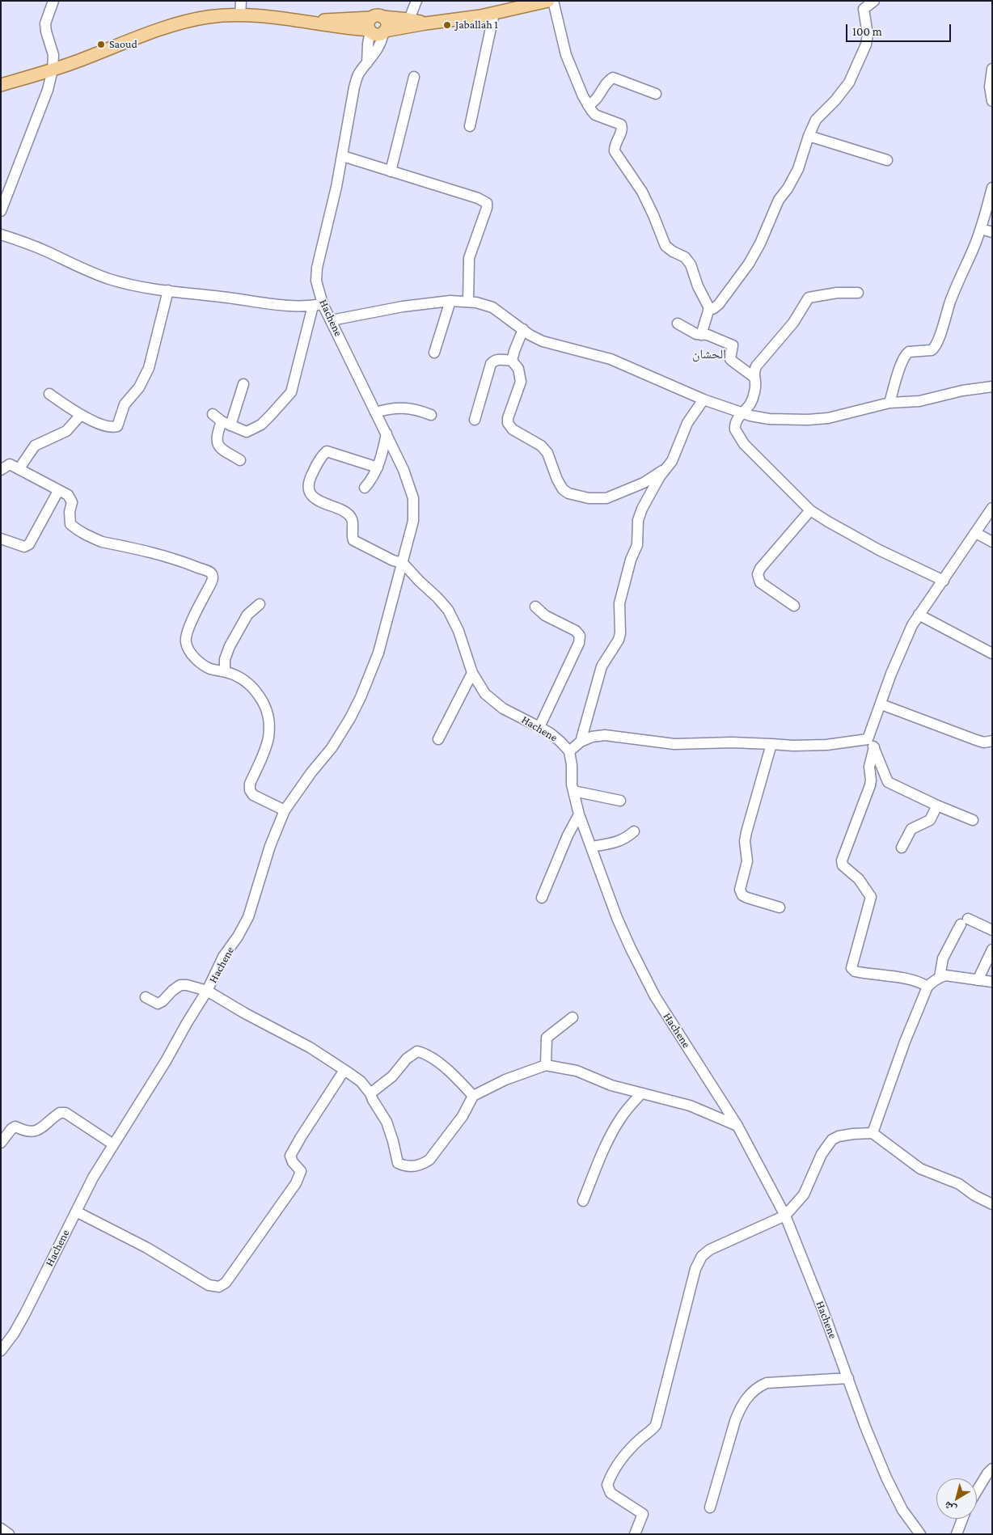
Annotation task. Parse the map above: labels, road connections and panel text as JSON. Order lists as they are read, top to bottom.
{
  "streets": {
    "street": ["Hachene"]
  },
  "districts": ["الحشان"],
  "places": ["Jaballah 1", "Saoud"],
  "scale_bar": "100 m",
  "north": "bottom left"
}
